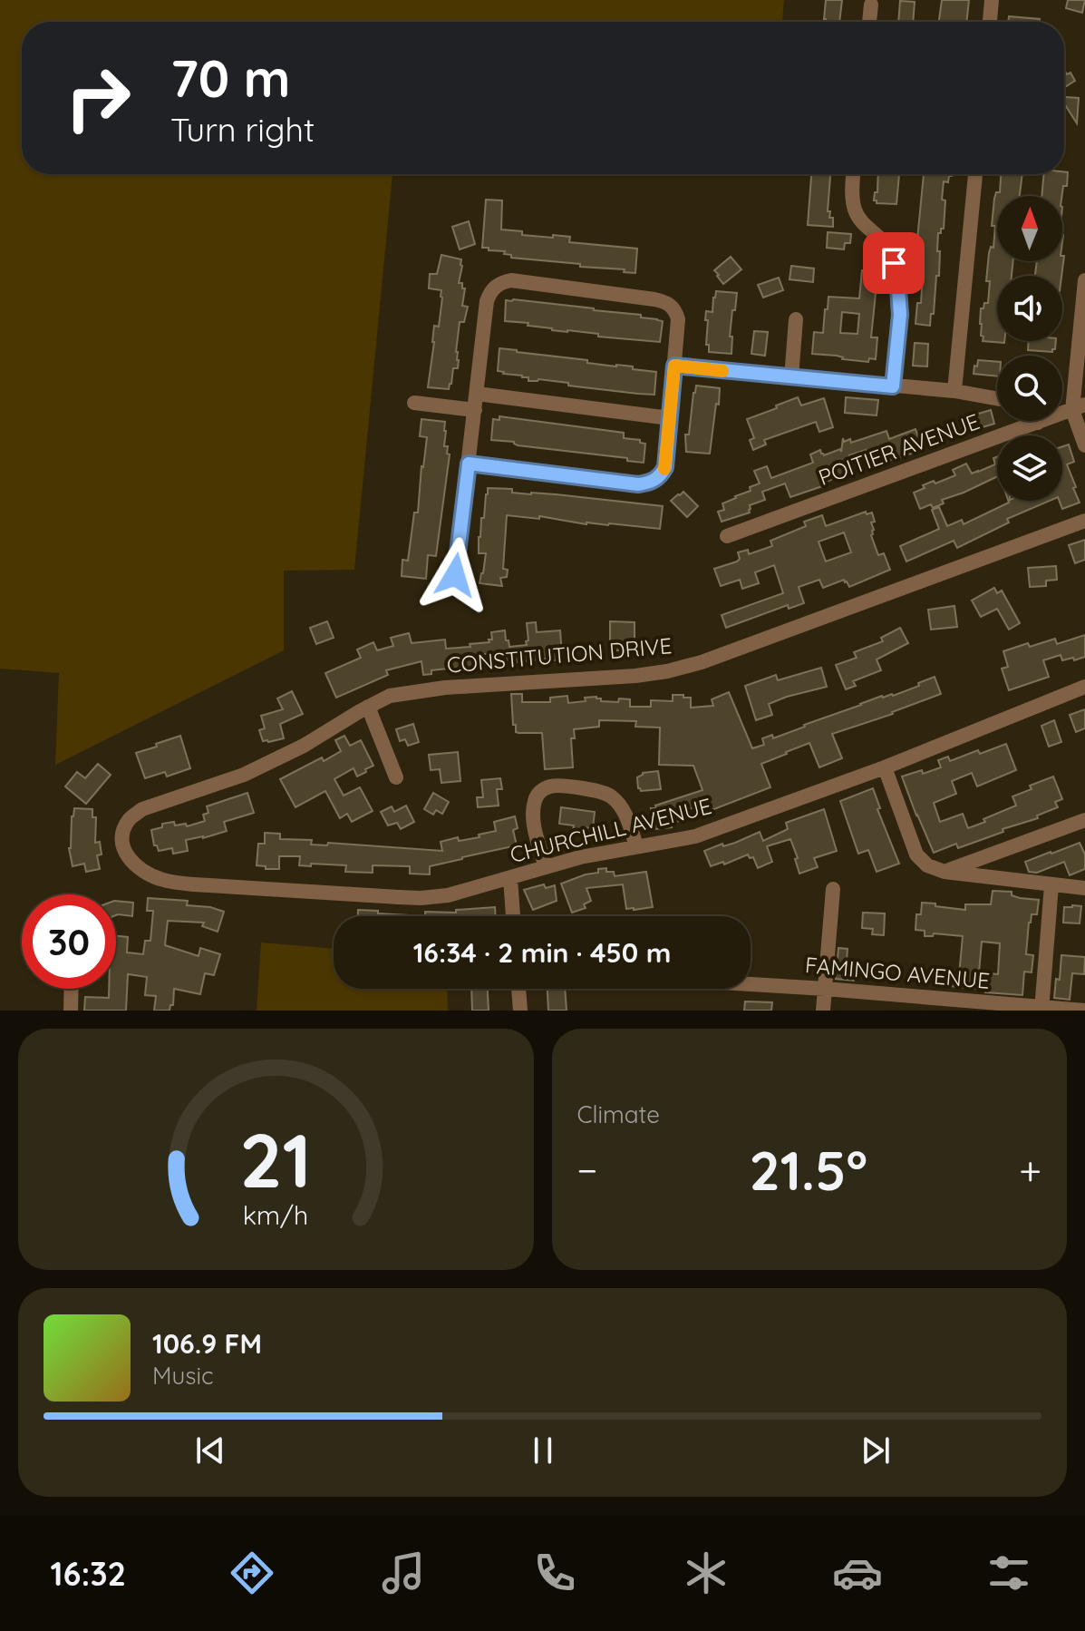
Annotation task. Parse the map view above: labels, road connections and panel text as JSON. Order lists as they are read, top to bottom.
{
  "streets": {
    "street": [
      "POITIER AVENUE",
      "CONSTITUTION DRIVE",
      "CHURCHILL AVENUE",
      "FAMINGO AVENUE"
    ]
  },
  "crossings": [
    ["CONSTITUTION DRIVE", "CHURCHILL AVENUE"]
  ],
  "north": "top",
  "page": {
    "turn": ["70 m", "Turn right"],
    "limit": "30",
    "trip": "16:34 · 2 min · 450 m",
    "tile": "Climate",
    "heat": ["−", "21.5°", "+"],
    "song": ["106.9 FM", "Music"],
    "tabs": "16:32",
    "gauge": ["21", "km/h"]
  }
}
